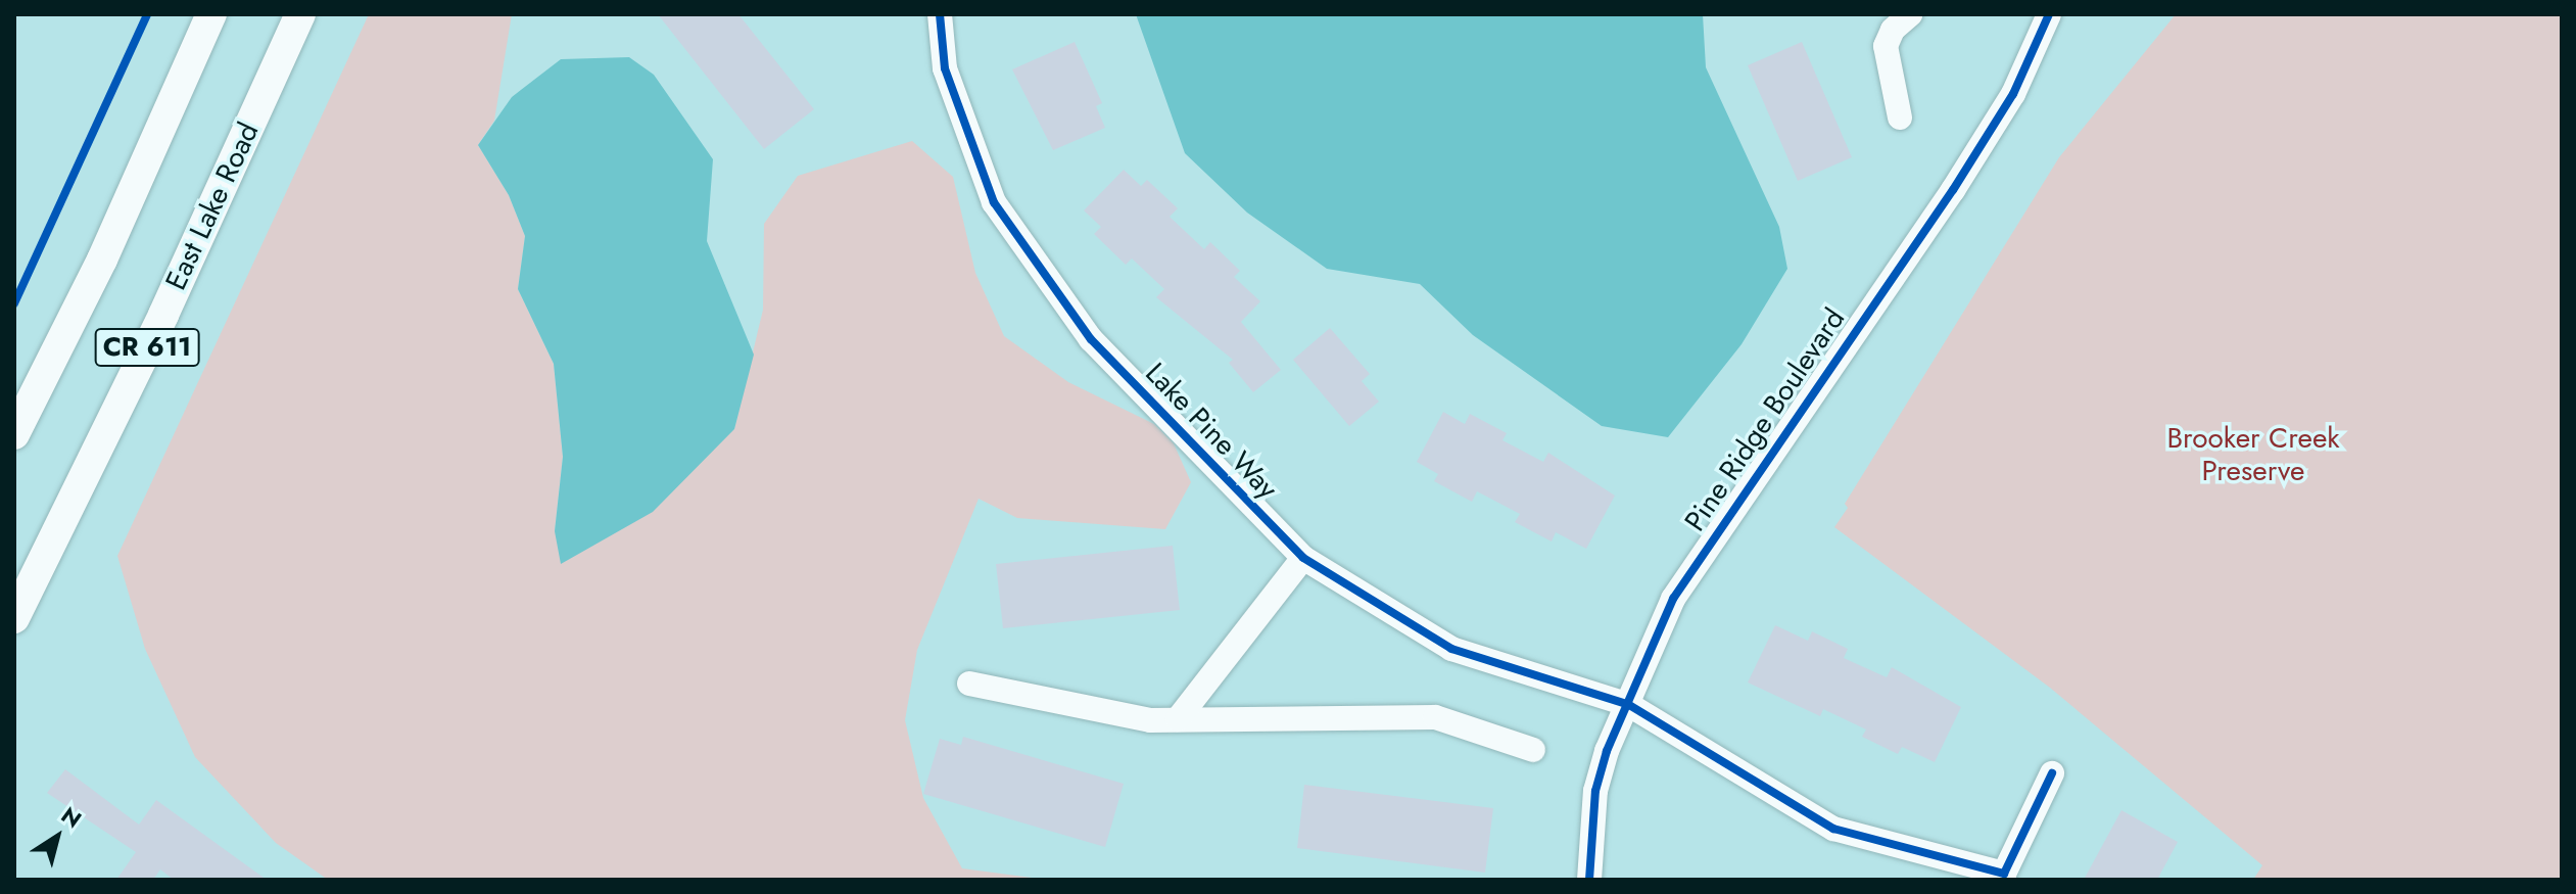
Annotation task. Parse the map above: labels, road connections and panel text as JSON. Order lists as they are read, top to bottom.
{
  "streets": {
    "main road": ["East Lake Road", "CR 611"],
    "street": ["Pine Ridge Boulevard", "Lake Pine Way"]
  },
  "crossings": [
    ["Pine Ridge Boulevard", "Lake Pine Way"]
  ],
  "parks": ["Brooker Creek Preserve"],
  "north": "top right"
}
